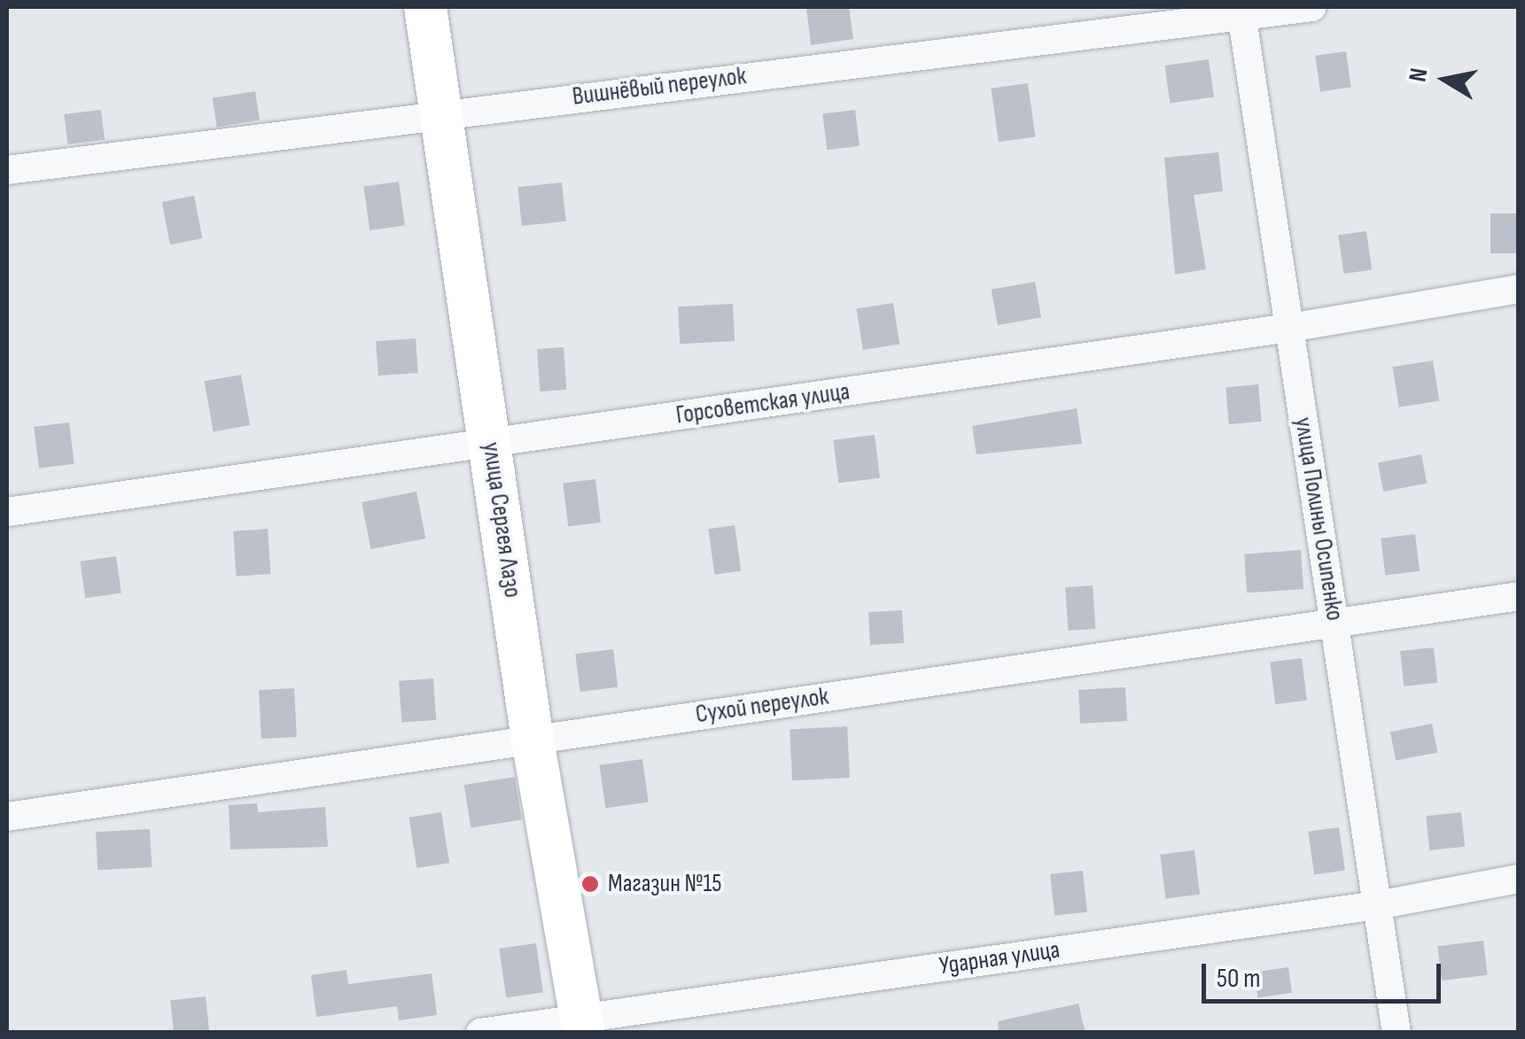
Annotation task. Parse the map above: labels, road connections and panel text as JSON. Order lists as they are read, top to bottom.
{
  "streets": {
    "main road": ["улица Сергея Лазо"],
    "street": [
      "Вишнёвый переулок",
      "Горсоветская улица",
      "улица Полины Осипенко",
      "Сухой переулок",
      "Ударная улица"
    ]
  },
  "crossings": [
    ["Вишнёвый переулок", "улица Полины Осипенко"],
    ["Вишнёвый переулок", "улица Сергея Лазо"],
    ["Горсоветская улица", "улица Полины Осипенко"],
    ["Горсоветская улица", "улица Сергея Лазо"],
    ["улица Полины Осипенко", "Сухой переулок"],
    ["улица Полины Осипенко", "Ударная улица"],
    ["улица Сергея Лазо", "Сухой переулок"],
    ["улица Сергея Лазо", "Ударная улица"]
  ],
  "places": ["Магазин №15"],
  "scale_bar": "50 m",
  "north": "left"
}
